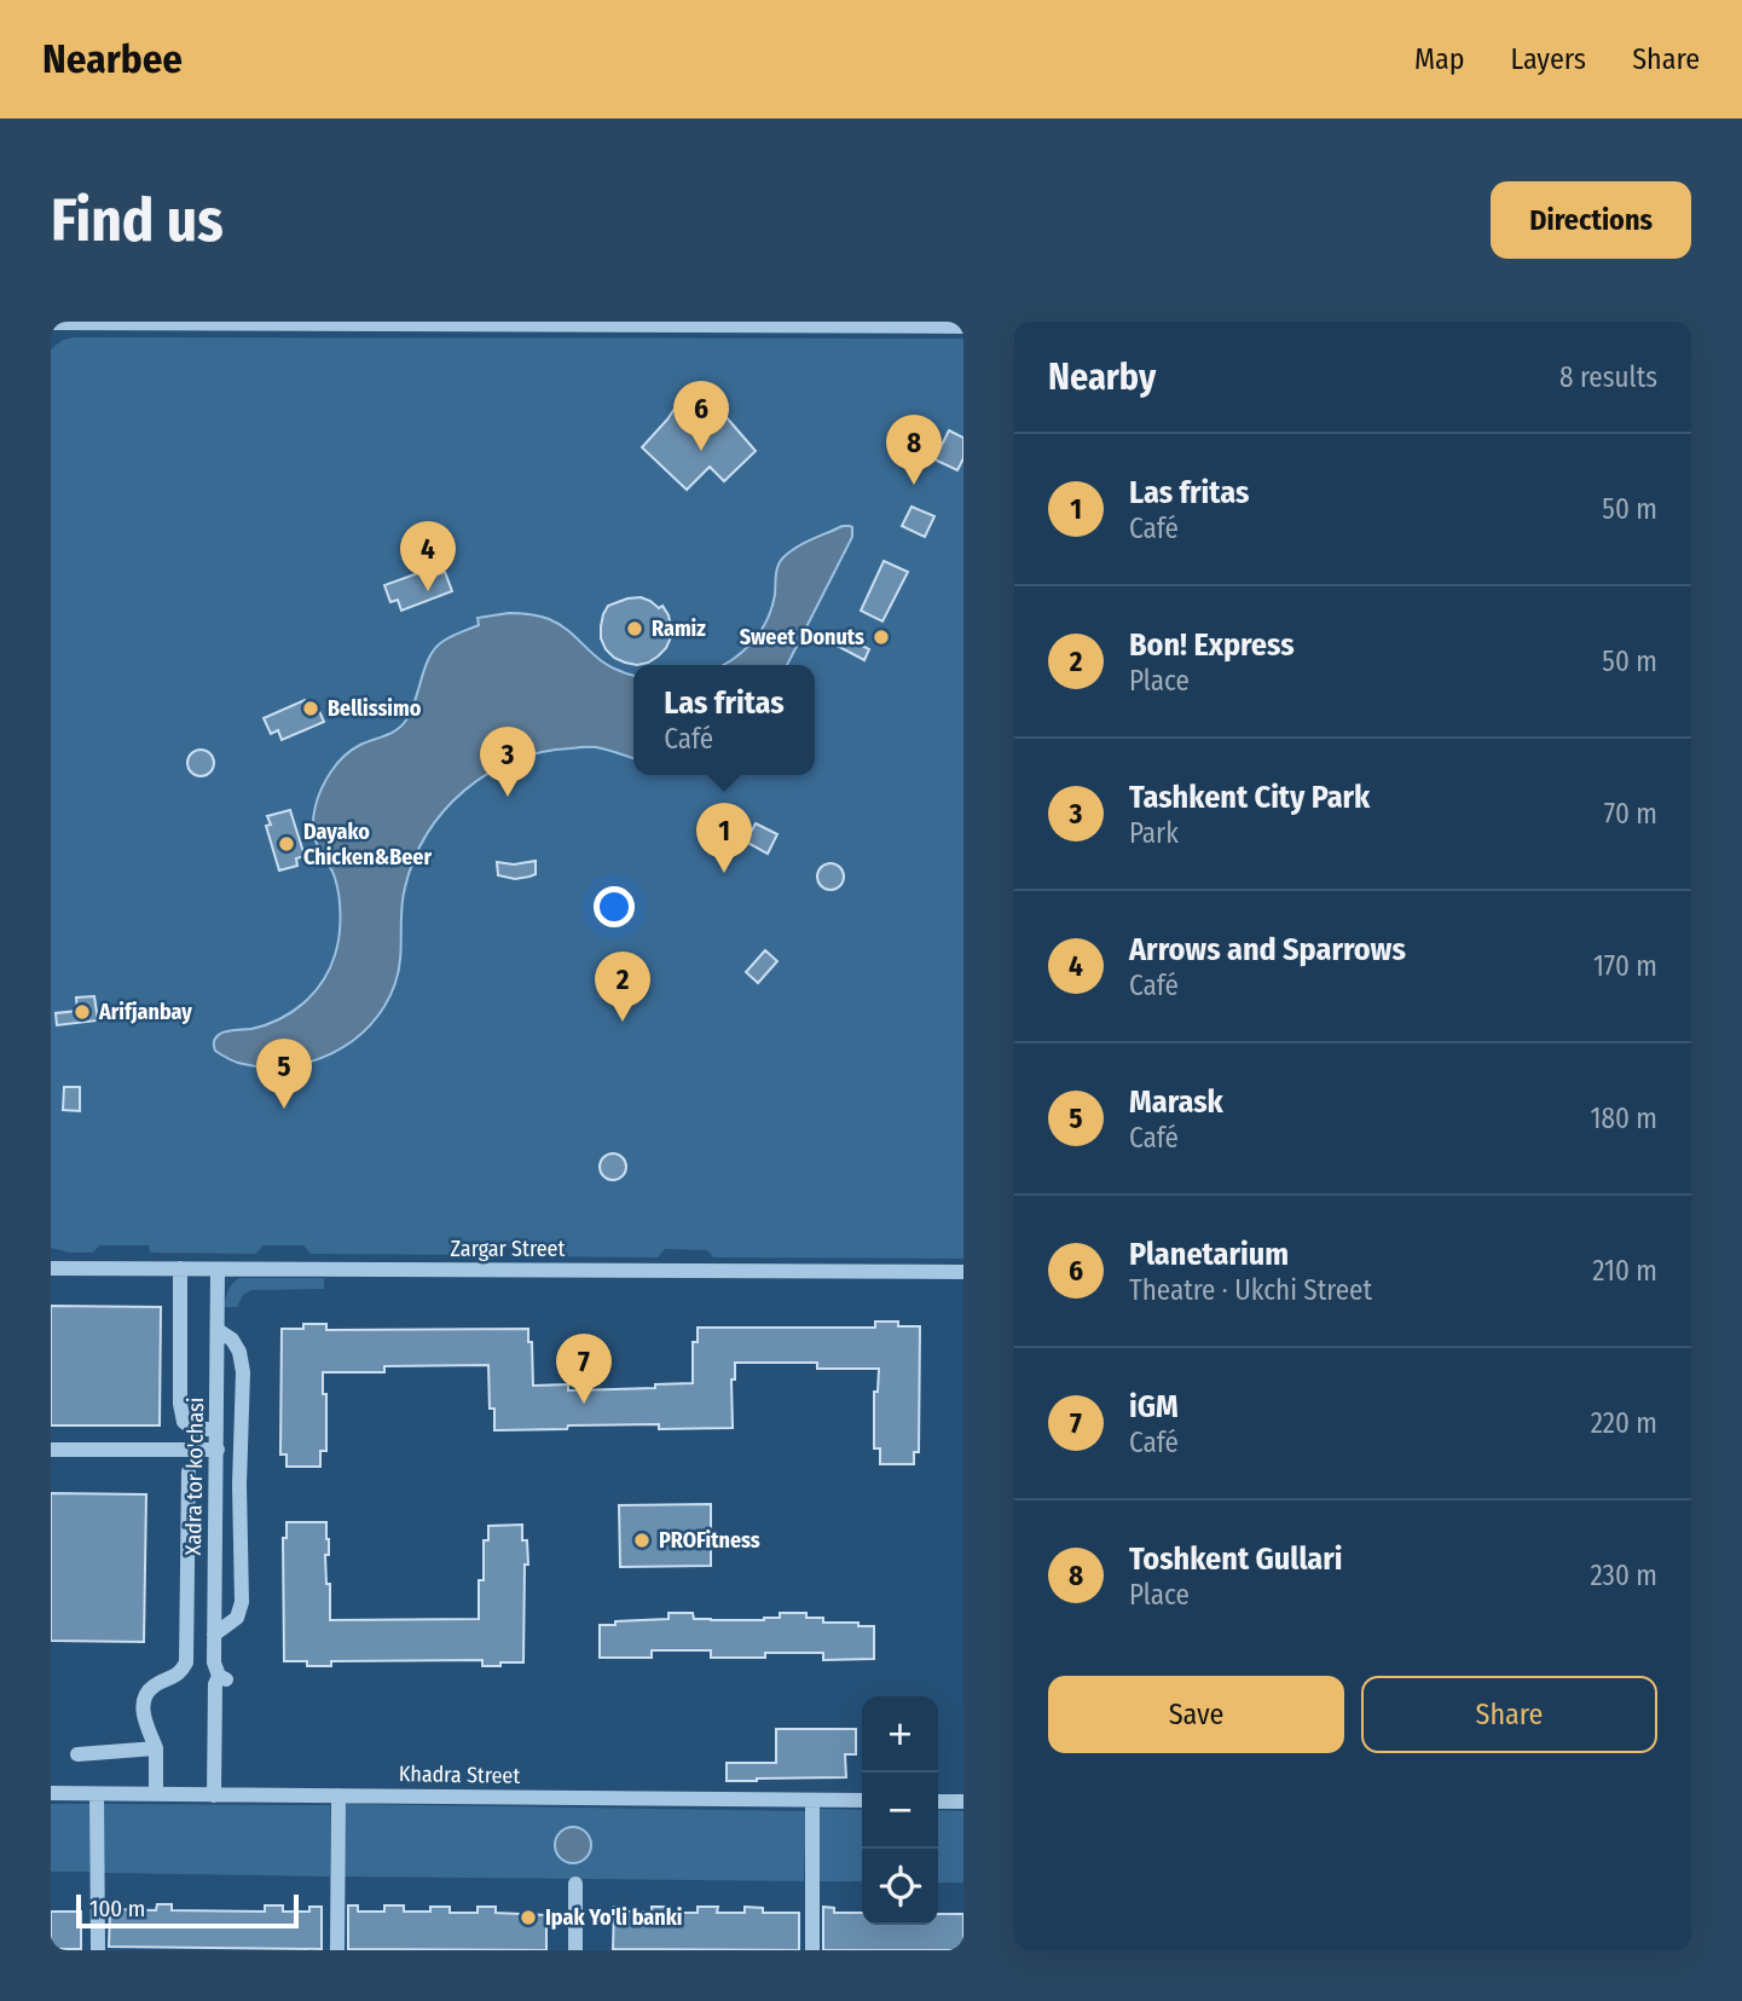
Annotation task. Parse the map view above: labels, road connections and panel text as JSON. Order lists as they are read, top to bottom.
{
  "streets": {
    "street": ["Zargar Street", "Xadra tor ko'chasi", "Khadra Street"]
  },
  "crossings": [
    ["Zargar Street", "Xadra tor ko'chasi"],
    ["Xadra tor ko'chasi", "Khadra Street"]
  ],
  "places": [
    "Ramiz",
    "Sweet Donuts",
    "Bellissimo",
    "Dayako Chicken&Beer",
    "Arifjanbay",
    "PROFitness",
    "Ipak Yo'li banki"
  ],
  "scale_bar": "100 m",
  "page": {
    "header": "Nearbee",
    "nav": ["Map", "Layers", "Share"],
    "buttons": [
      "Directions",
      ["Save", "Share"]
    ],
    "title": "Find us",
    "heading": ["Nearby", "8 results"],
    "pins": [
      "6",
      "8",
      "4",
      "3",
      "1",
      "2",
      "5",
      "7"
    ],
    "list": [
      {
        "mark": "1",
        "name": "Las fritas",
        "note": "Café",
        "value": "50 m"
      },
      {
        "mark": "2",
        "name": "Bon! Express",
        "note": "Place",
        "value": "50 m"
      },
      {
        "mark": "3",
        "name": "Tashkent City Park",
        "note": "Park",
        "value": "70 m"
      },
      {
        "mark": "4",
        "name": "Arrows and Sparrows",
        "note": "Café",
        "value": "170 m"
      },
      {
        "mark": "5",
        "name": "Marask",
        "note": "Café",
        "value": "180 m"
      },
      {
        "mark": "6",
        "name": "Planetarium",
        "note": "Theatre · Ukchi Street",
        "value": "210 m"
      },
      {
        "mark": "7",
        "name": "iGM",
        "note": "Café",
        "value": "220 m"
      },
      {
        "mark": "8",
        "name": "Toshkent Gullari",
        "note": "Place",
        "value": "230 m"
      }
    ],
    "popup": ["Las fritas", "Café"],
    "map_buttons": ["+", "−"],
    "scale": "100 m"
  }
}
